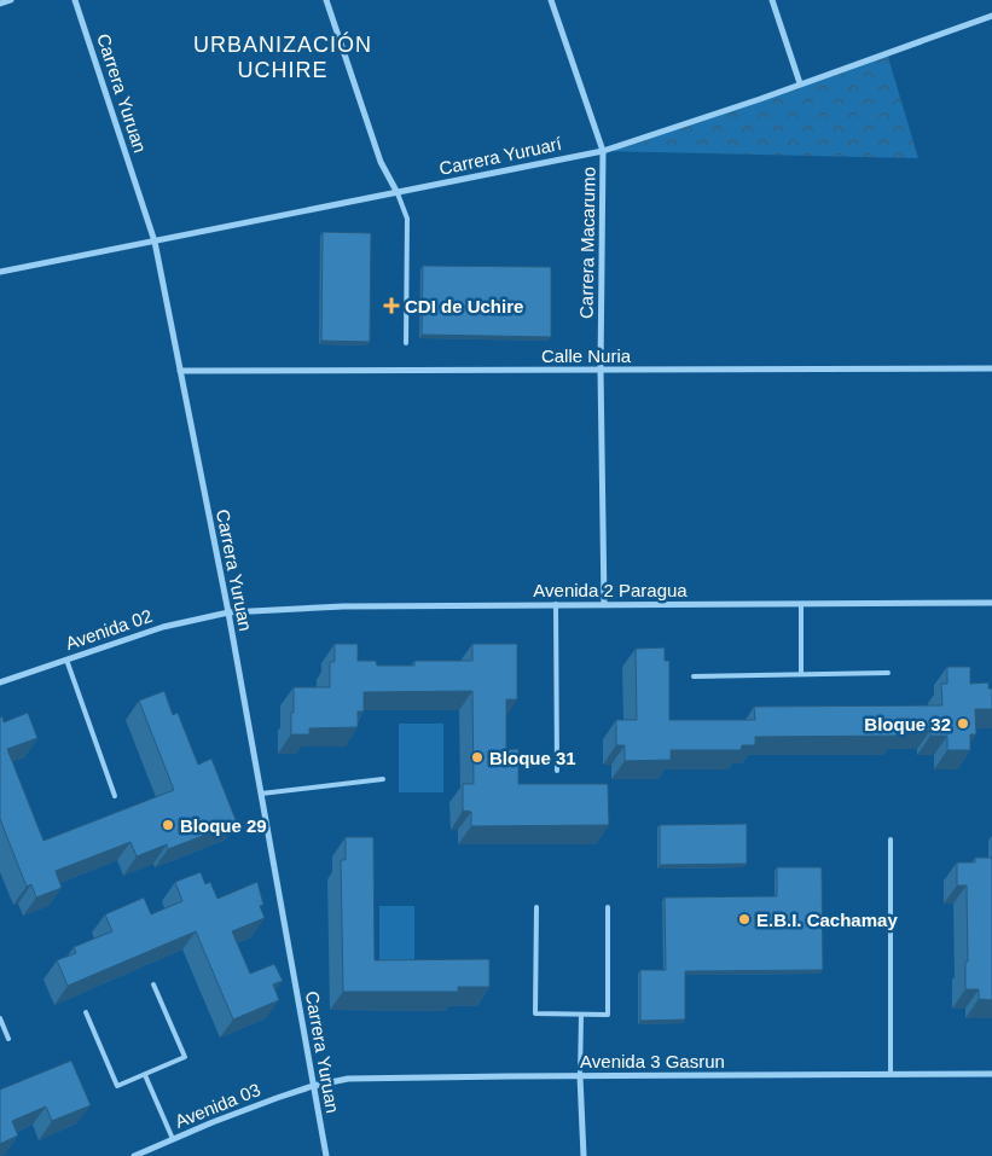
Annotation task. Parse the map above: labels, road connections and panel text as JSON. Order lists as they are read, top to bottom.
{
  "streets": {
    "street": [
      "Carrera Yuruan",
      "Carrera Yuruarí",
      "Carrera Macarumo",
      "Calle Nuria",
      "Avenida 2 Paragua",
      "Avenida 02",
      "Avenida 3 Gasrun",
      "Avenida 03"
    ]
  },
  "crossings": [
    ["Carrera Yuruan", "Carrera Yuruarí"],
    ["Carrera Yuruan", "Calle Nuria"],
    ["Carrera Yuruan", "Avenida 2 Paragua"],
    ["Carrera Yuruan", "Avenida 02"],
    ["Carrera Yuruan", "Avenida 3 Gasrun"],
    ["Carrera Yuruan", "Avenida 03"],
    ["Carrera Yuruarí", "Carrera Macarumo"],
    ["Carrera Macarumo", "Calle Nuria"],
    ["Carrera Macarumo", "Avenida 2 Paragua"],
    ["Avenida 2 Paragua", "Avenida 02"],
    ["Avenida 3 Gasrun", "Avenida 03"]
  ],
  "districts": ["URBANIZACIÓN UCHIRE"],
  "places": {
    "health": ["CDI de Uchire"],
    "other": [
      "Bloque 32",
      "Bloque 31",
      "Bloque 29",
      "E.B.I. Cachamay"
    ]
  }
}
